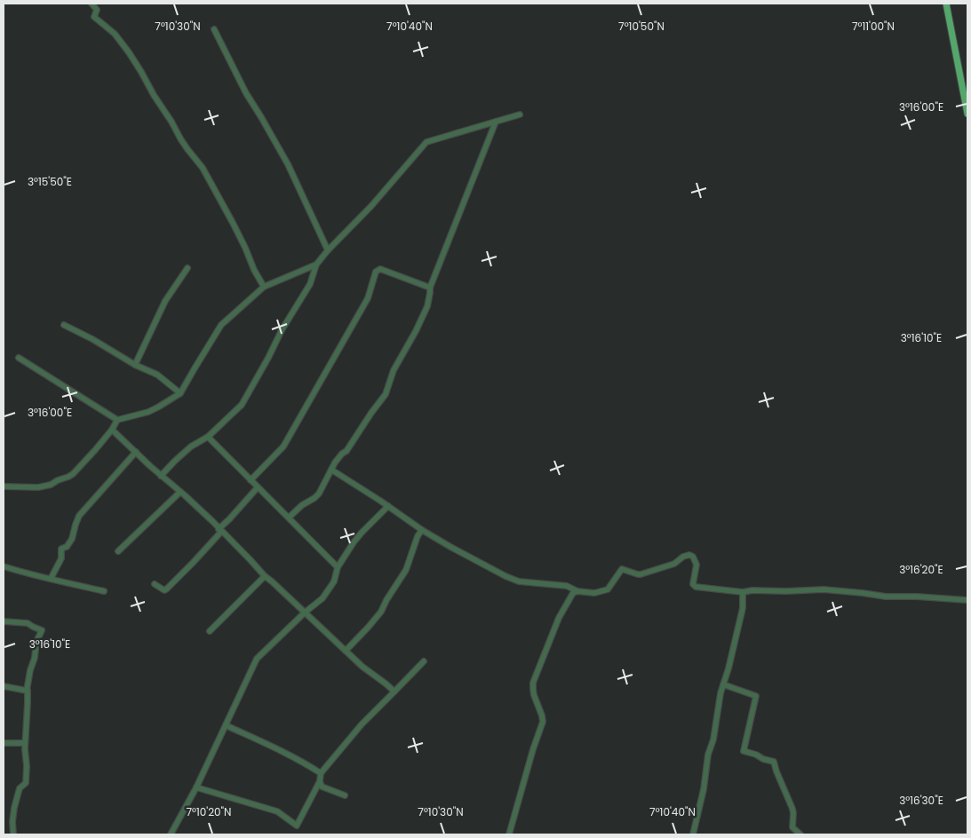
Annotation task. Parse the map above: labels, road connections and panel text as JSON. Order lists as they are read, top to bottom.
{
  "coordinates": [
    "7°10'30\"N",
    "7°10'40\"N",
    "7°10'50\"N",
    "7°11'00\"N",
    "3°16'00\"E",
    "3°15'50\"E",
    "3°16'10\"E",
    "3°16'20\"E",
    "3°16'30\"E",
    "7°10'20\"N"
  ]
}
